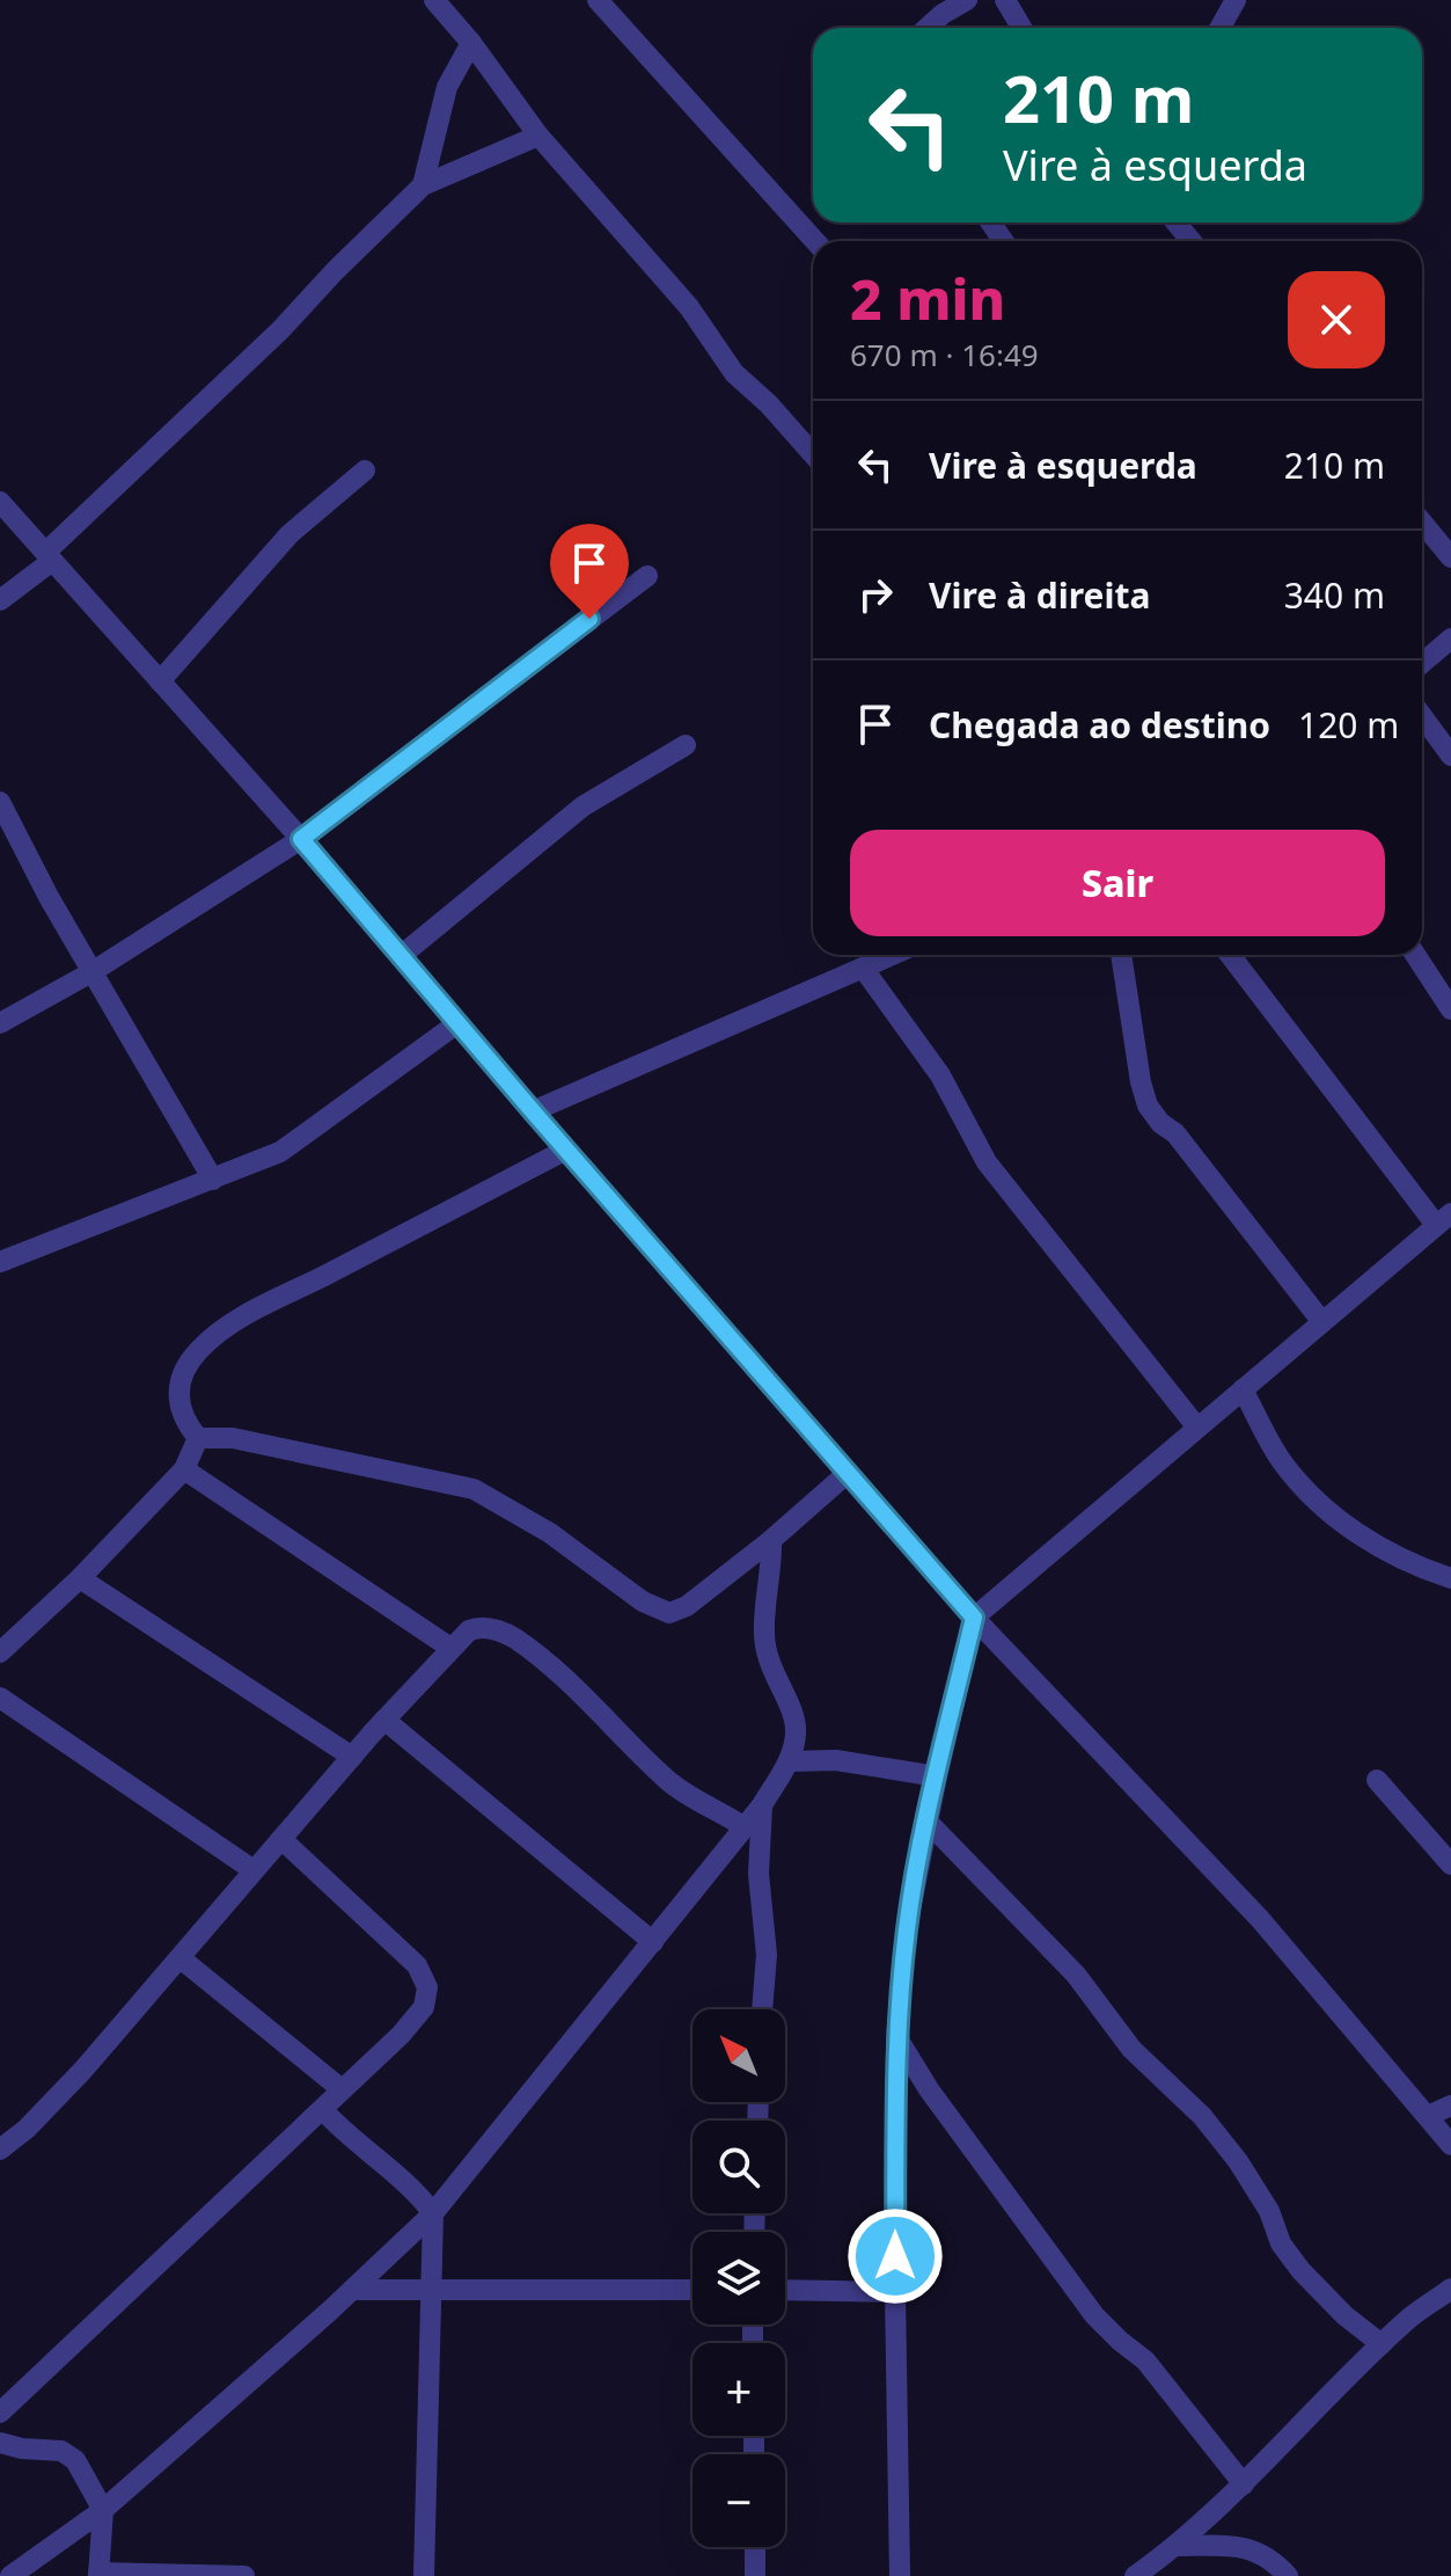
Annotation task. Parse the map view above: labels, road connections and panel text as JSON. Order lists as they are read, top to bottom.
{
  "north": "top left",
  "page": {
    "turn": ["210 m", "Vire à esquerda"],
    "heading": ["2 min", "670 m · 16:49"],
    "list": [
      {
        "name": "Vire à esquerda",
        "value": "210 m"
      },
      {
        "name": "Vire à direita",
        "value": "340 m"
      },
      {
        "name": "Chegada ao destino",
        "value": "120 m"
      }
    ],
    "buttons": "Sair",
    "map_buttons": ["+", "−"]
  }
}
